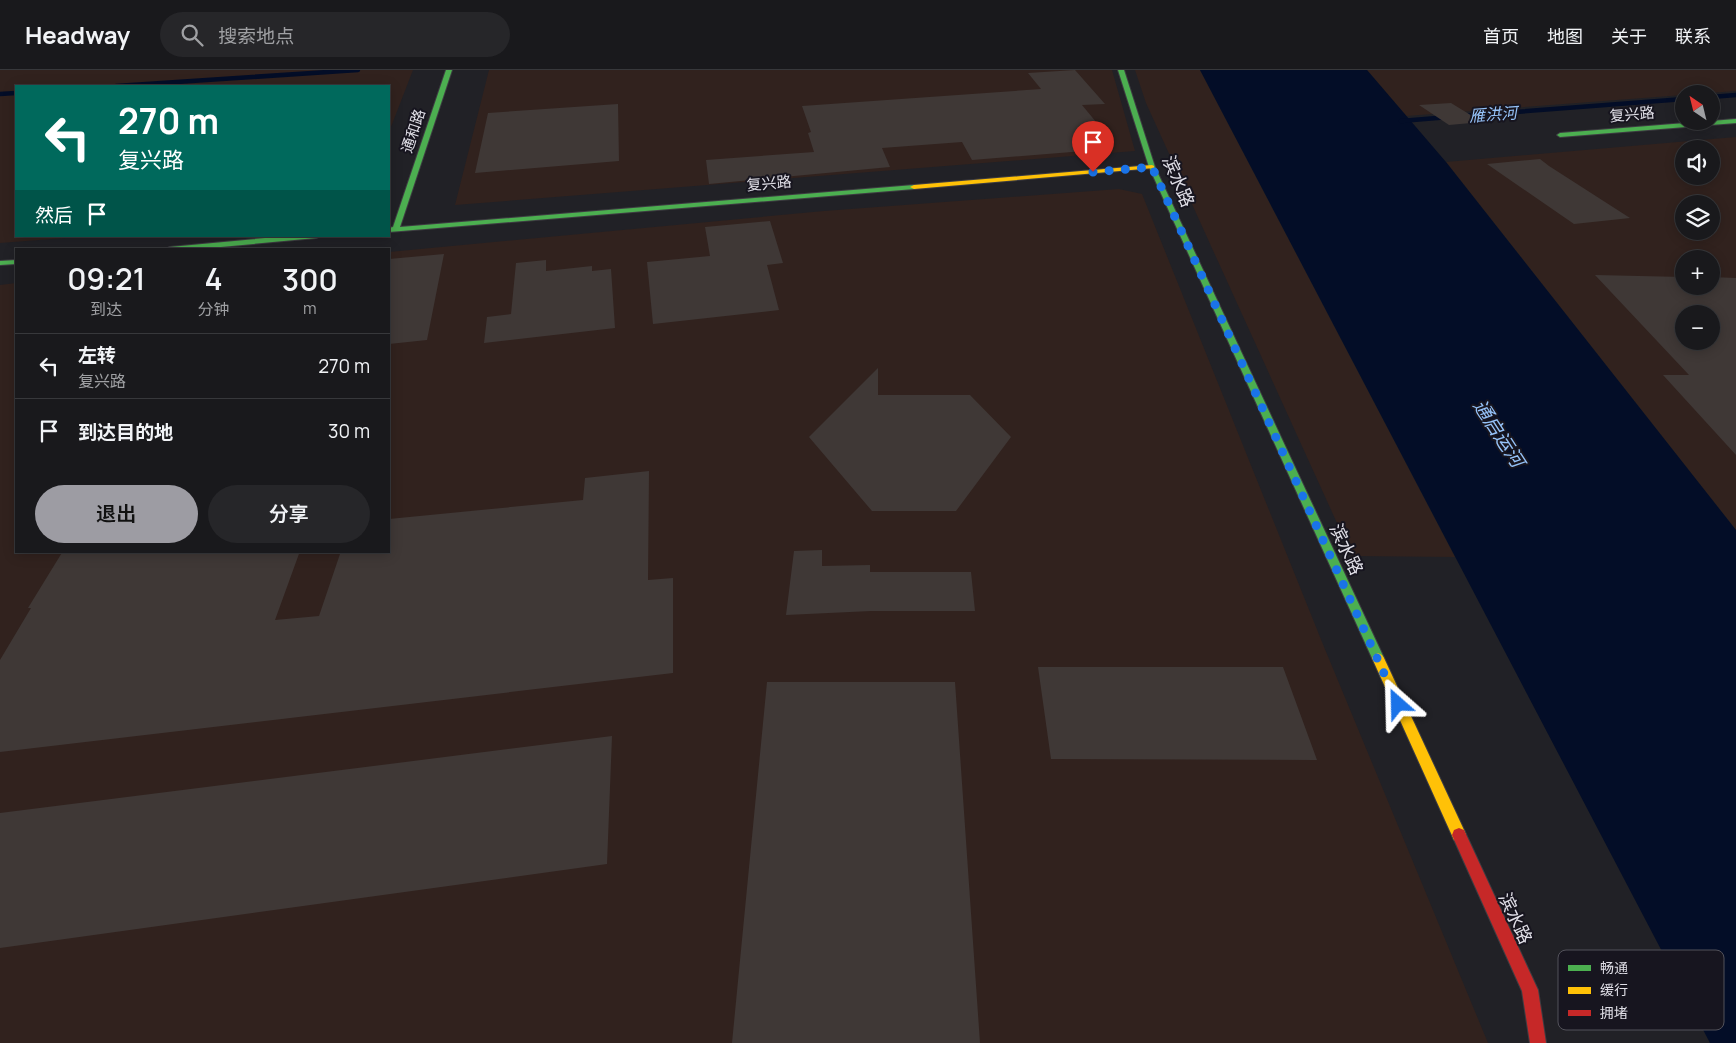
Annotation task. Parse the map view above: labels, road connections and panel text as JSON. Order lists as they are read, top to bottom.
{
  "streets": {
    "street": ["复兴路", "通和路", "滨水路"]
  },
  "crossings": [
    ["复兴路", "通和路"],
    ["复兴路", "滨水路"]
  ],
  "water": ["雁洪河", "通启运河"],
  "legend": ["畅通", "缓行", "拥堵"],
  "north": "top left",
  "page": {
    "header": "Headway",
    "search": "搜索地点",
    "nav": [
      "首页",
      "地图",
      "关于",
      "联系"
    ],
    "map_buttons": ["+", "−"],
    "turn": ["270 m", "复兴路"],
    "then": "然后",
    "eta": [
      "09:21",
      "到达",
      "4",
      "分钟",
      "300",
      "m"
    ],
    "list": [
      {
        "name": "左转",
        "note": "复兴路",
        "value": "270 m"
      },
      {
        "name": "到达目的地",
        "value": "30 m"
      }
    ],
    "buttons": ["退出", "分享"]
  }
}
